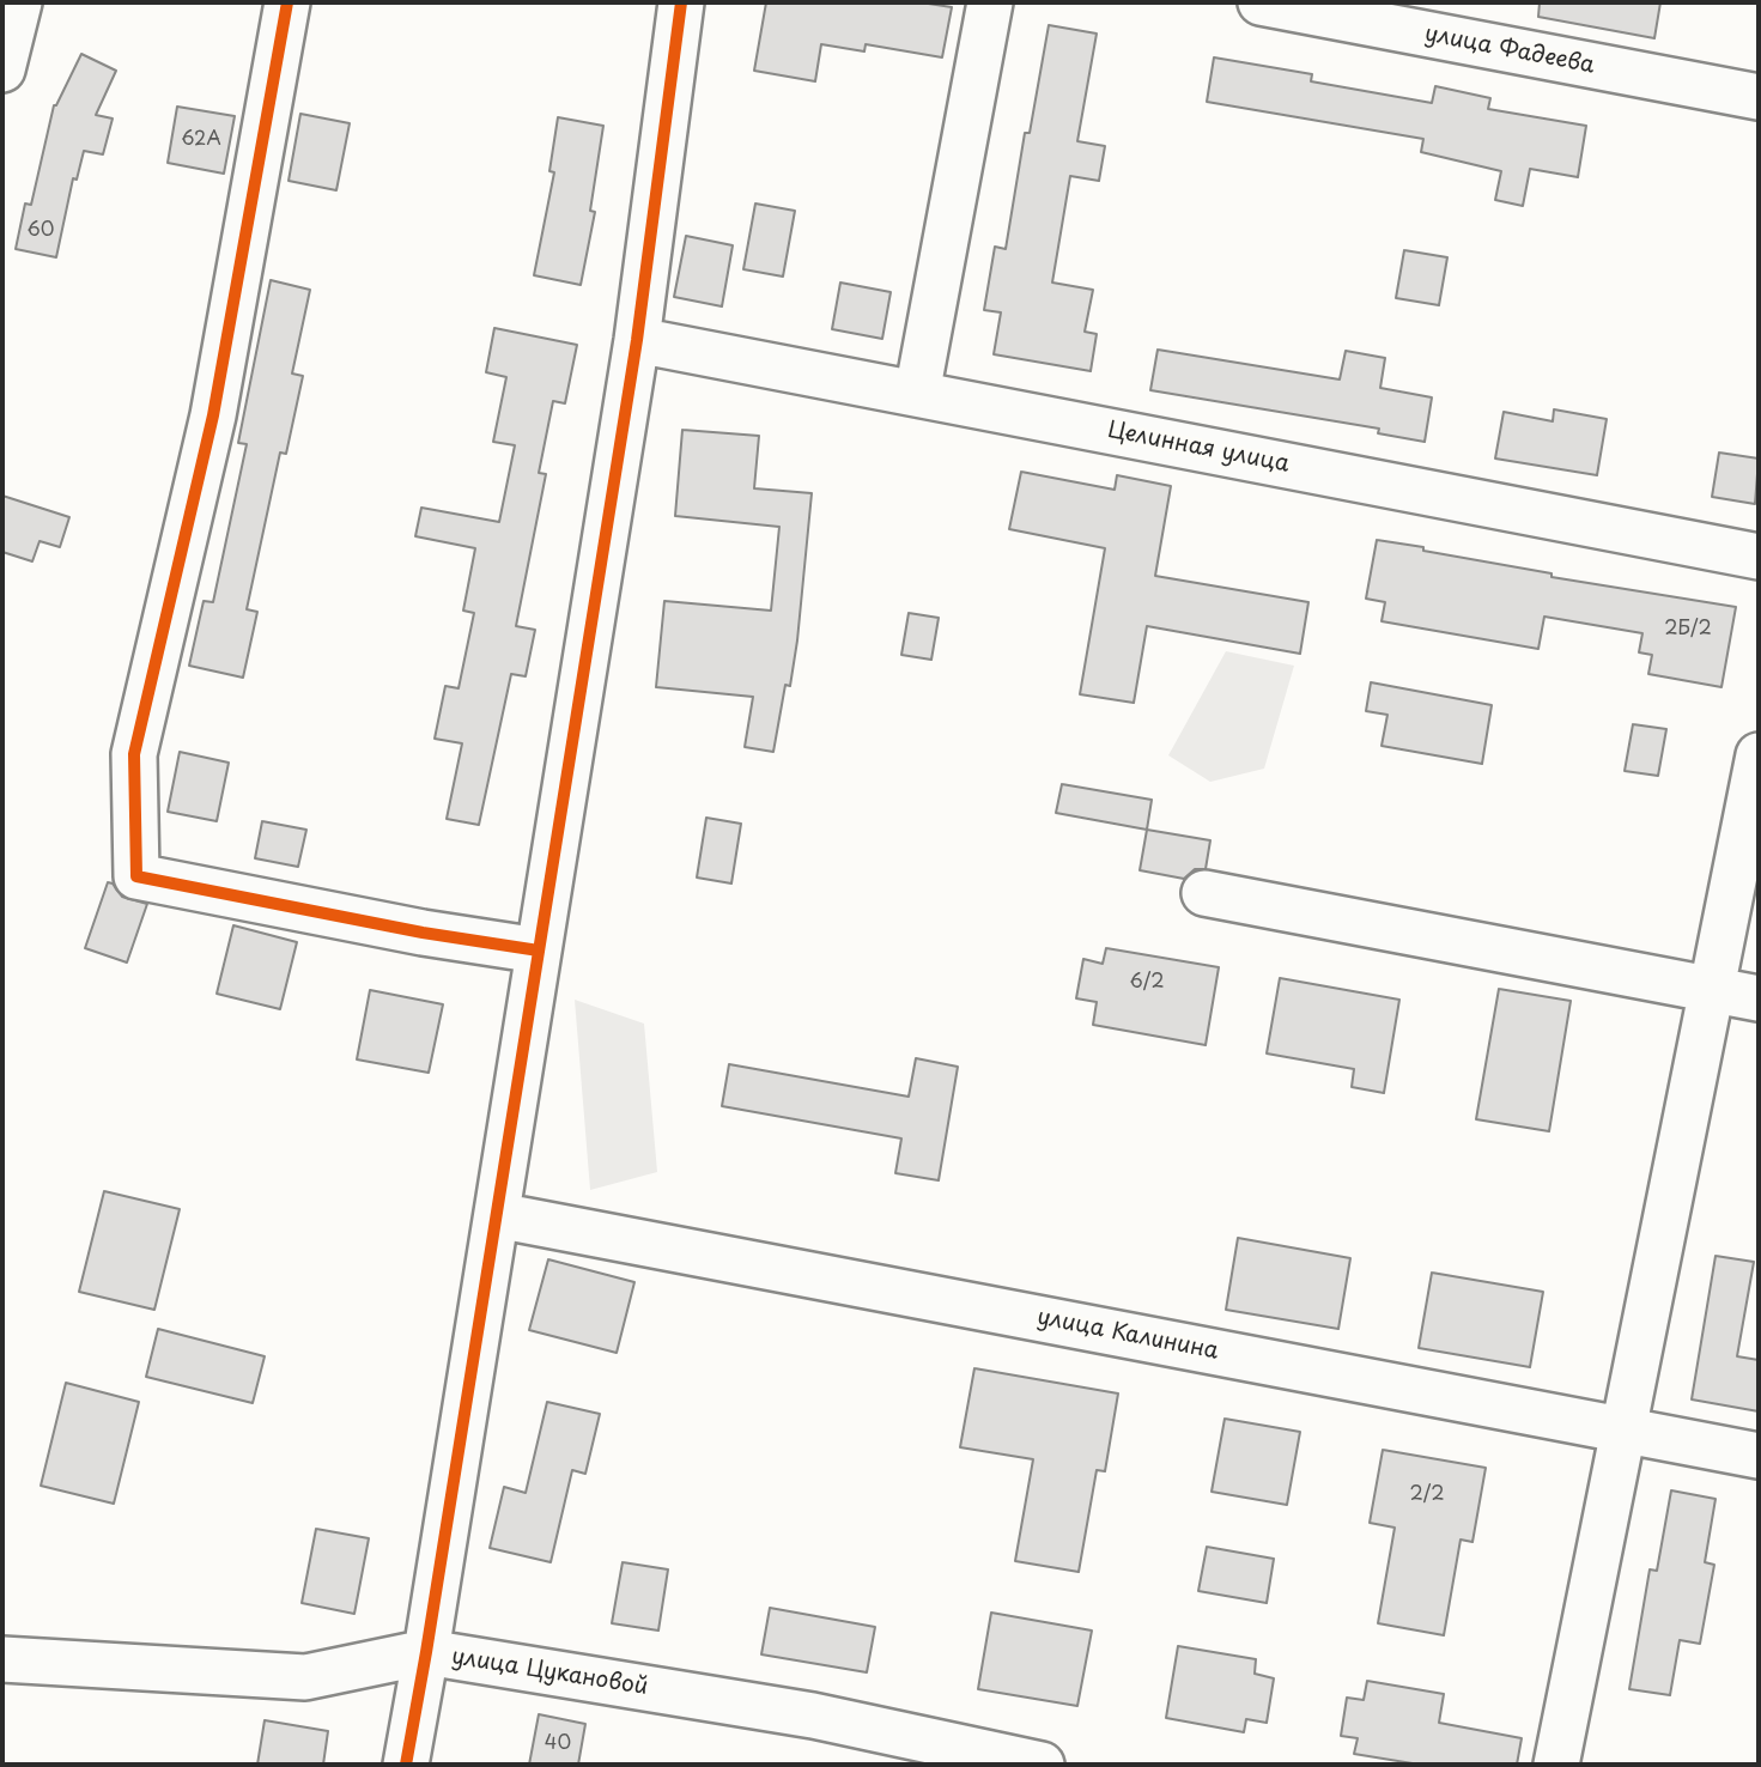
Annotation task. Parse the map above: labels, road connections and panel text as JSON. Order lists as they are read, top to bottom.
{
  "streets": {
    "street": [
      "улица Фадеева",
      "Целинная улица",
      "улица Калинина",
      "улица Цукановой"
    ]
  },
  "house_numbers": [
    "62А",
    "60",
    "2Б/2",
    "6/2",
    "2/2",
    "40"
  ]
}
